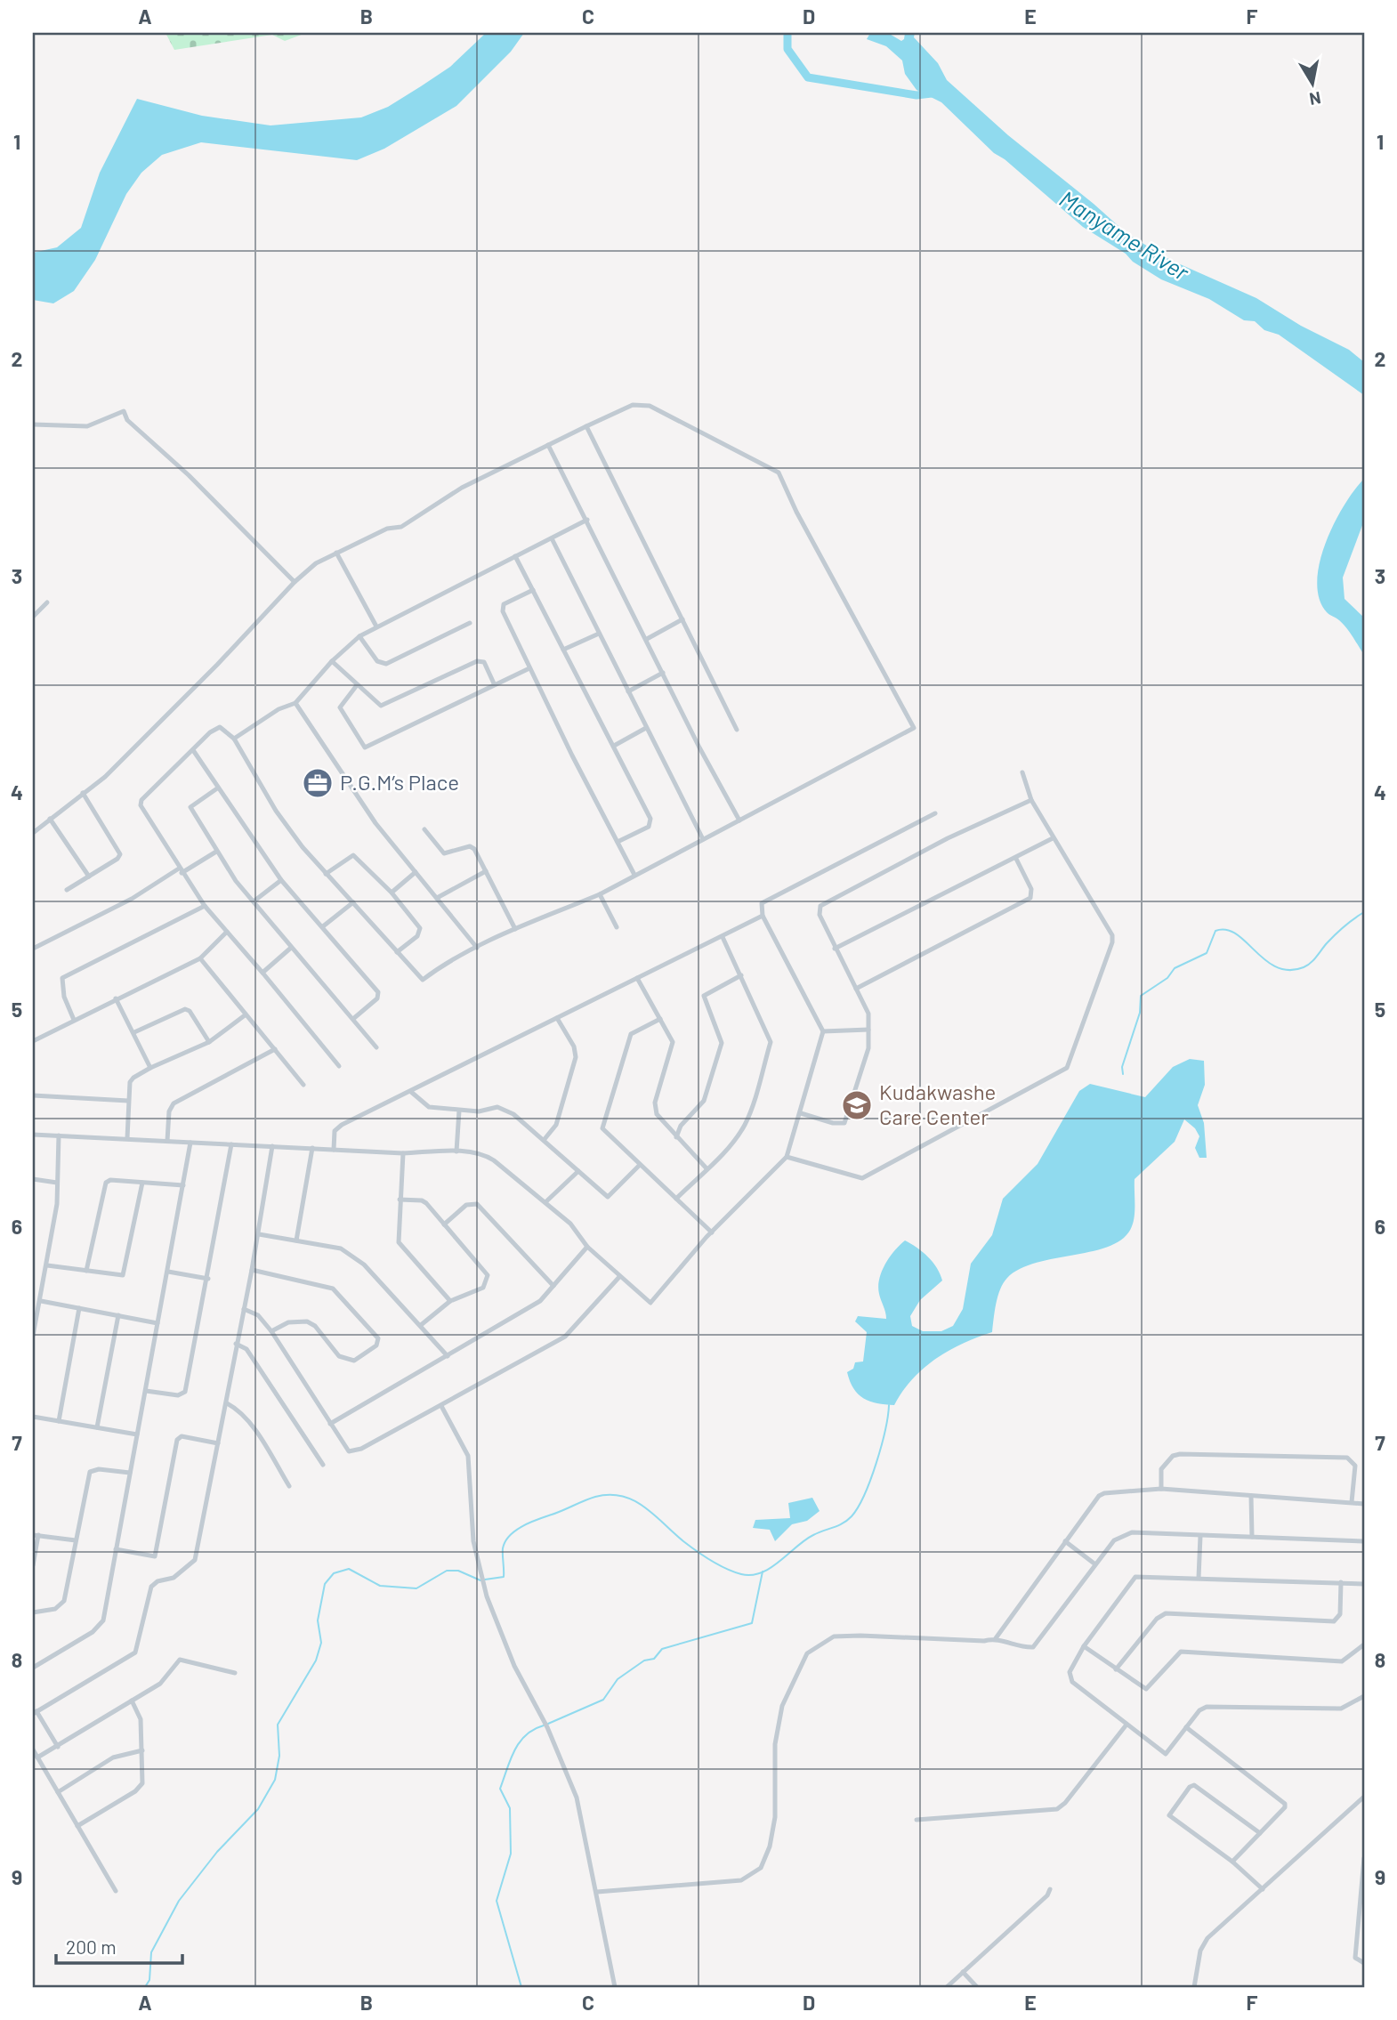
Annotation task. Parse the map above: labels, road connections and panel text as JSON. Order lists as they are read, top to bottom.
{
  "water": ["Manyame River"],
  "places": {
    "office": ["P.G.M’s Place"],
    "school or university": ["Kudakwashe Care Center"]
  },
  "scale_bar": "200 m",
  "north": "bottom",
  "grid": {
    "columns": [
      "A",
      "B",
      "C",
      "D",
      "E",
      "F"
    ],
    "rows": [
      "1",
      "2",
      "3",
      "4",
      "5",
      "6",
      "7",
      "8",
      "9"
    ]
  }
}
